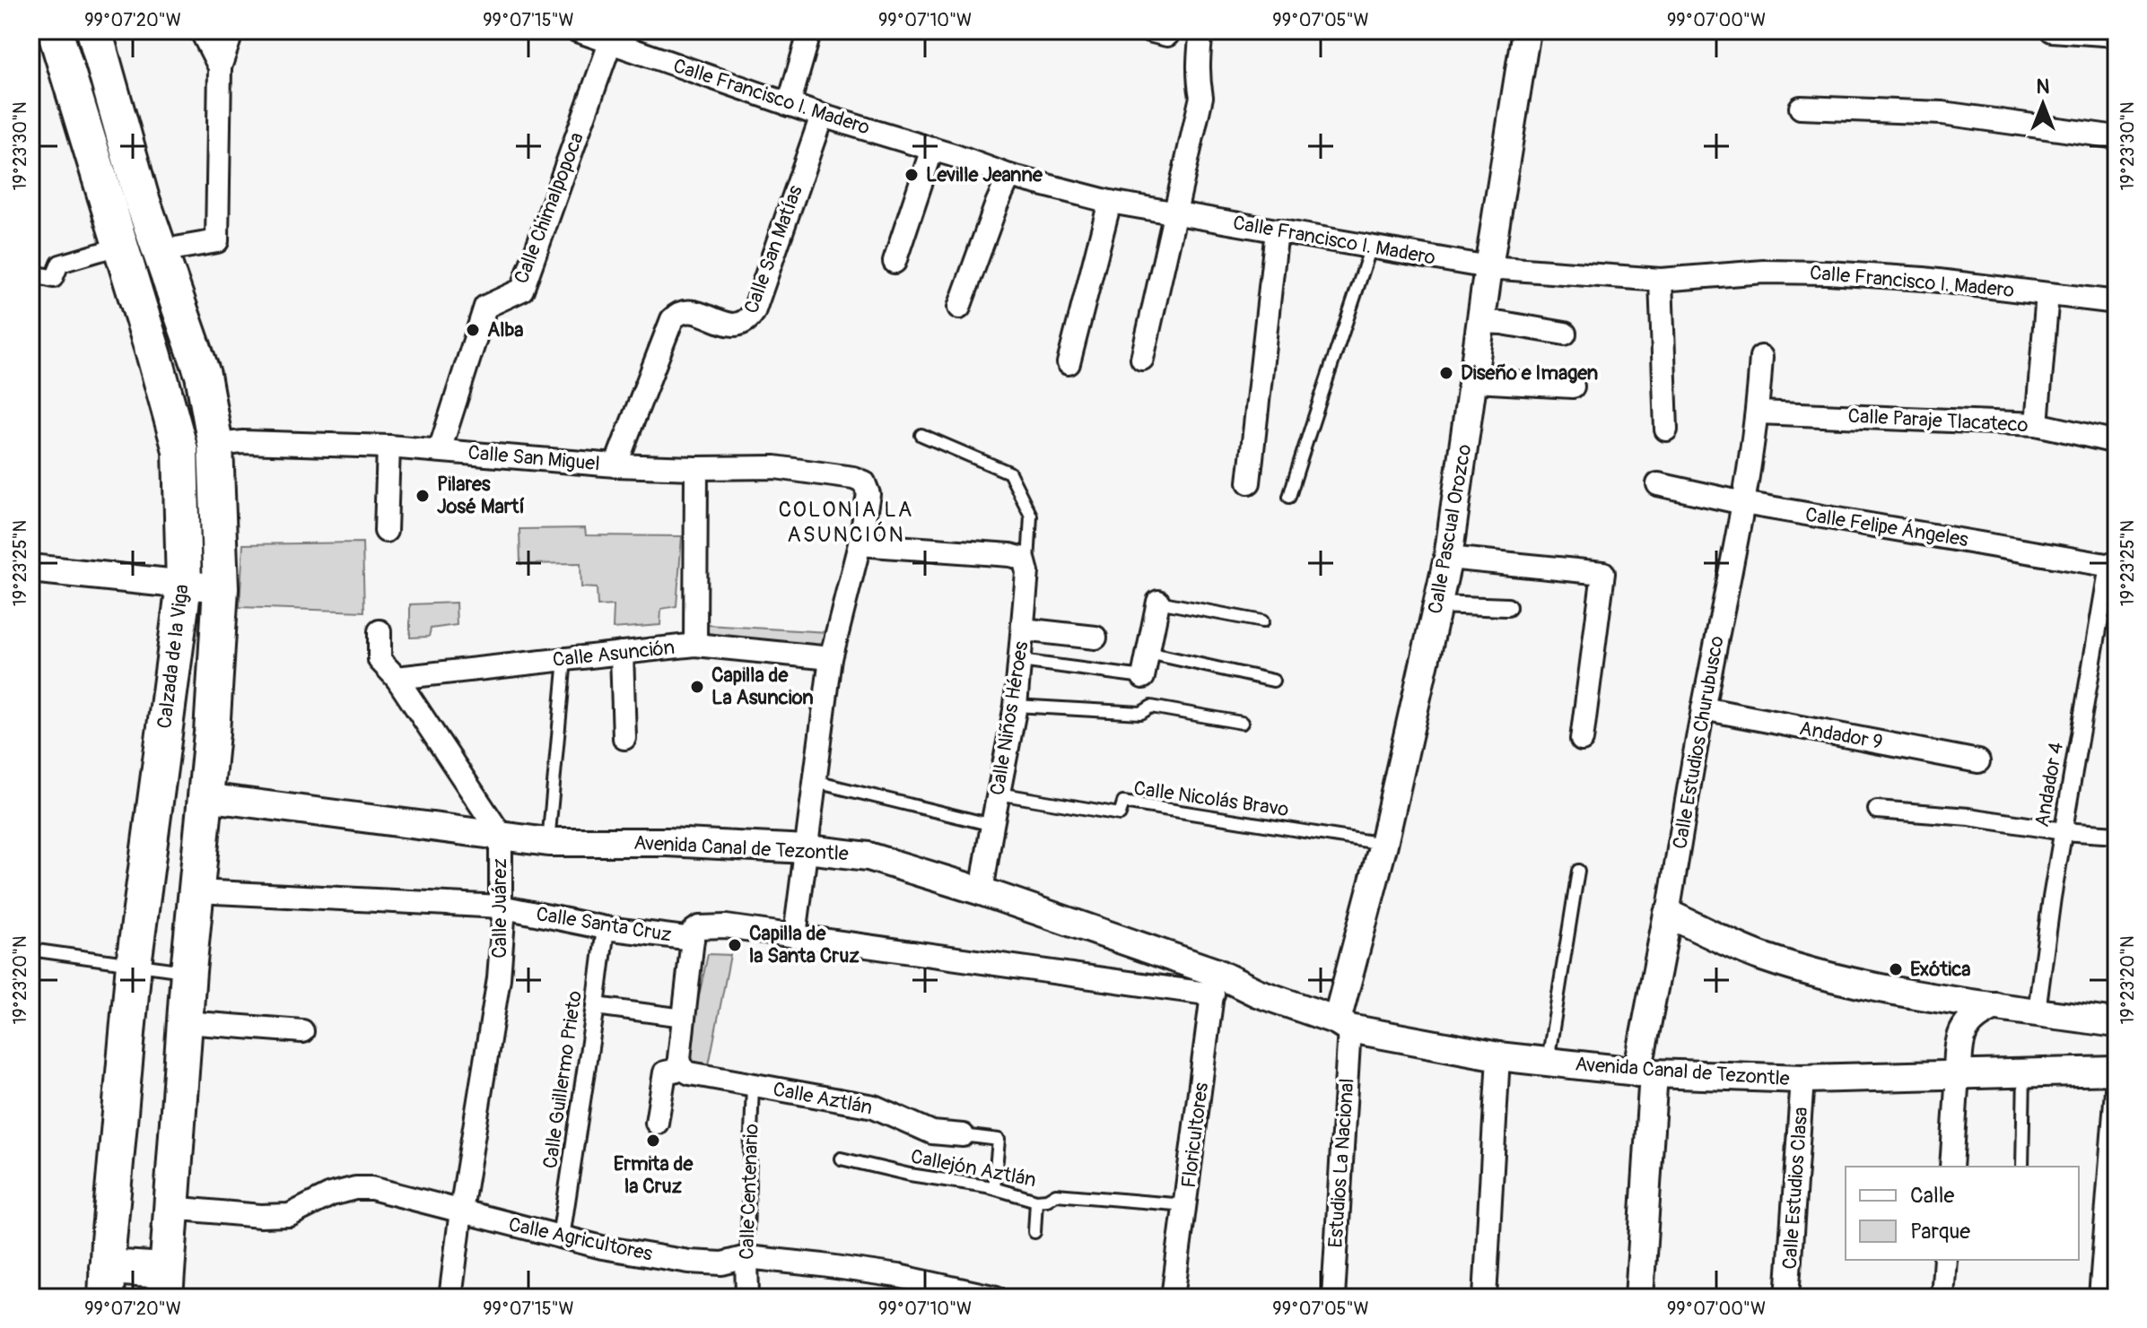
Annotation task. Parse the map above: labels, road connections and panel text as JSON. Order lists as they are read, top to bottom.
{
  "streets": {
    "main road": ["Calzada de la Viga"],
    "street": [
      "Calle Francisco I. Madero",
      "Calle Chimalpopoca",
      "Calle San Matías",
      "Calle Paraje Tlacateco",
      "Calle San Miguel",
      "Calle Felipe Ángeles",
      "Calle Pascual Orozco",
      "Calle Asunción",
      "Calle Niños Héroes",
      "Andador 9",
      "Calle Estudios Churubusco",
      "Andador 4",
      "Avenida Canal de Tezontle",
      "Calle Juárez",
      "Calle Santa Cruz",
      "Calle Guillermo Prieto",
      "Calle Aztlán",
      "Floricultores",
      "Estudios La Nacional",
      "Calle Estudios Clasa",
      "Calle Centenario",
      "Calle Agricultores"
    ],
    "lane": ["Calle Nicolás Bravo", "Callejón Aztlán"]
  },
  "crossings": [
    ["Calle Francisco I. Madero", "Calle Chimalpopoca"],
    ["Calle Francisco I. Madero", "Calle San Matías"],
    ["Calle Francisco I. Madero", "Calle Pascual Orozco"],
    ["Calle Chimalpopoca", "Calle San Miguel"],
    ["Calle San Matías", "Calle San Miguel"],
    ["Calle Paraje Tlacateco", "Calle Estudios Churubusco"],
    ["Calle San Miguel", "Calzada de la Viga"],
    ["Calle Felipe Ángeles", "Calle Estudios Churubusco"],
    ["Calle Felipe Ángeles", "Andador 4"],
    ["Calle Pascual Orozco", "Calle Nicolás Bravo"],
    ["Calle Pascual Orozco", "Avenida Canal de Tezontle"],
    ["Calle Pascual Orozco", "Estudios La Nacional"],
    ["Calle Asunción", "Calle Juárez"],
    ["Calzada de la Viga", "Avenida Canal de Tezontle"],
    ["Calzada de la Viga", "Calle Santa Cruz"],
    ["Calzada de la Viga", "Calle Agricultores"],
    ["Calle Niños Héroes", "Calle Nicolás Bravo"],
    ["Calle Niños Héroes", "Avenida Canal de Tezontle"],
    ["Andador 9", "Calle Estudios Churubusco"],
    ["Calle Estudios Churubusco", "Avenida Canal de Tezontle"],
    ["Avenida Canal de Tezontle", "Calle Juárez"],
    ["Avenida Canal de Tezontle", "Calle Santa Cruz"],
    ["Avenida Canal de Tezontle", "Floricultores"],
    ["Avenida Canal de Tezontle", "Estudios La Nacional"],
    ["Avenida Canal de Tezontle", "Calle Estudios Clasa"],
    ["Calle Juárez", "Calle Santa Cruz"],
    ["Calle Juárez", "Calle Agricultores"],
    ["Calle Santa Cruz", "Calle Guillermo Prieto"],
    ["Calle Santa Cruz", "Floricultores"],
    ["Calle Guillermo Prieto", "Calle Agricultores"],
    ["Calle Aztlán", "Callejón Aztlán"],
    ["Calle Aztlán", "Calle Centenario"],
    ["Floricultores", "Callejón Aztlán"],
    ["Calle Centenario", "Calle Agricultores"]
  ],
  "districts": ["COLONIA LA ASUNCIÓN"],
  "places": [
    "Leville Jeanne",
    "Alba",
    "Diseño e Imagen",
    "Pilares José Martí",
    "Capilla de La Asuncion",
    "Capilla de la Santa Cruz",
    "Exótica",
    "Ermita de la Cruz"
  ],
  "legend": ["Calle", "Parque"],
  "north": "top",
  "coordinates": [
    "99°07'20\"W",
    "99°07'15\"W",
    "99°07'10\"W",
    "99°07'05\"W",
    "99°07'00\"W",
    "19°23'30\"N",
    "19°23'25\"N",
    "19°23'20\"N"
  ]
}
